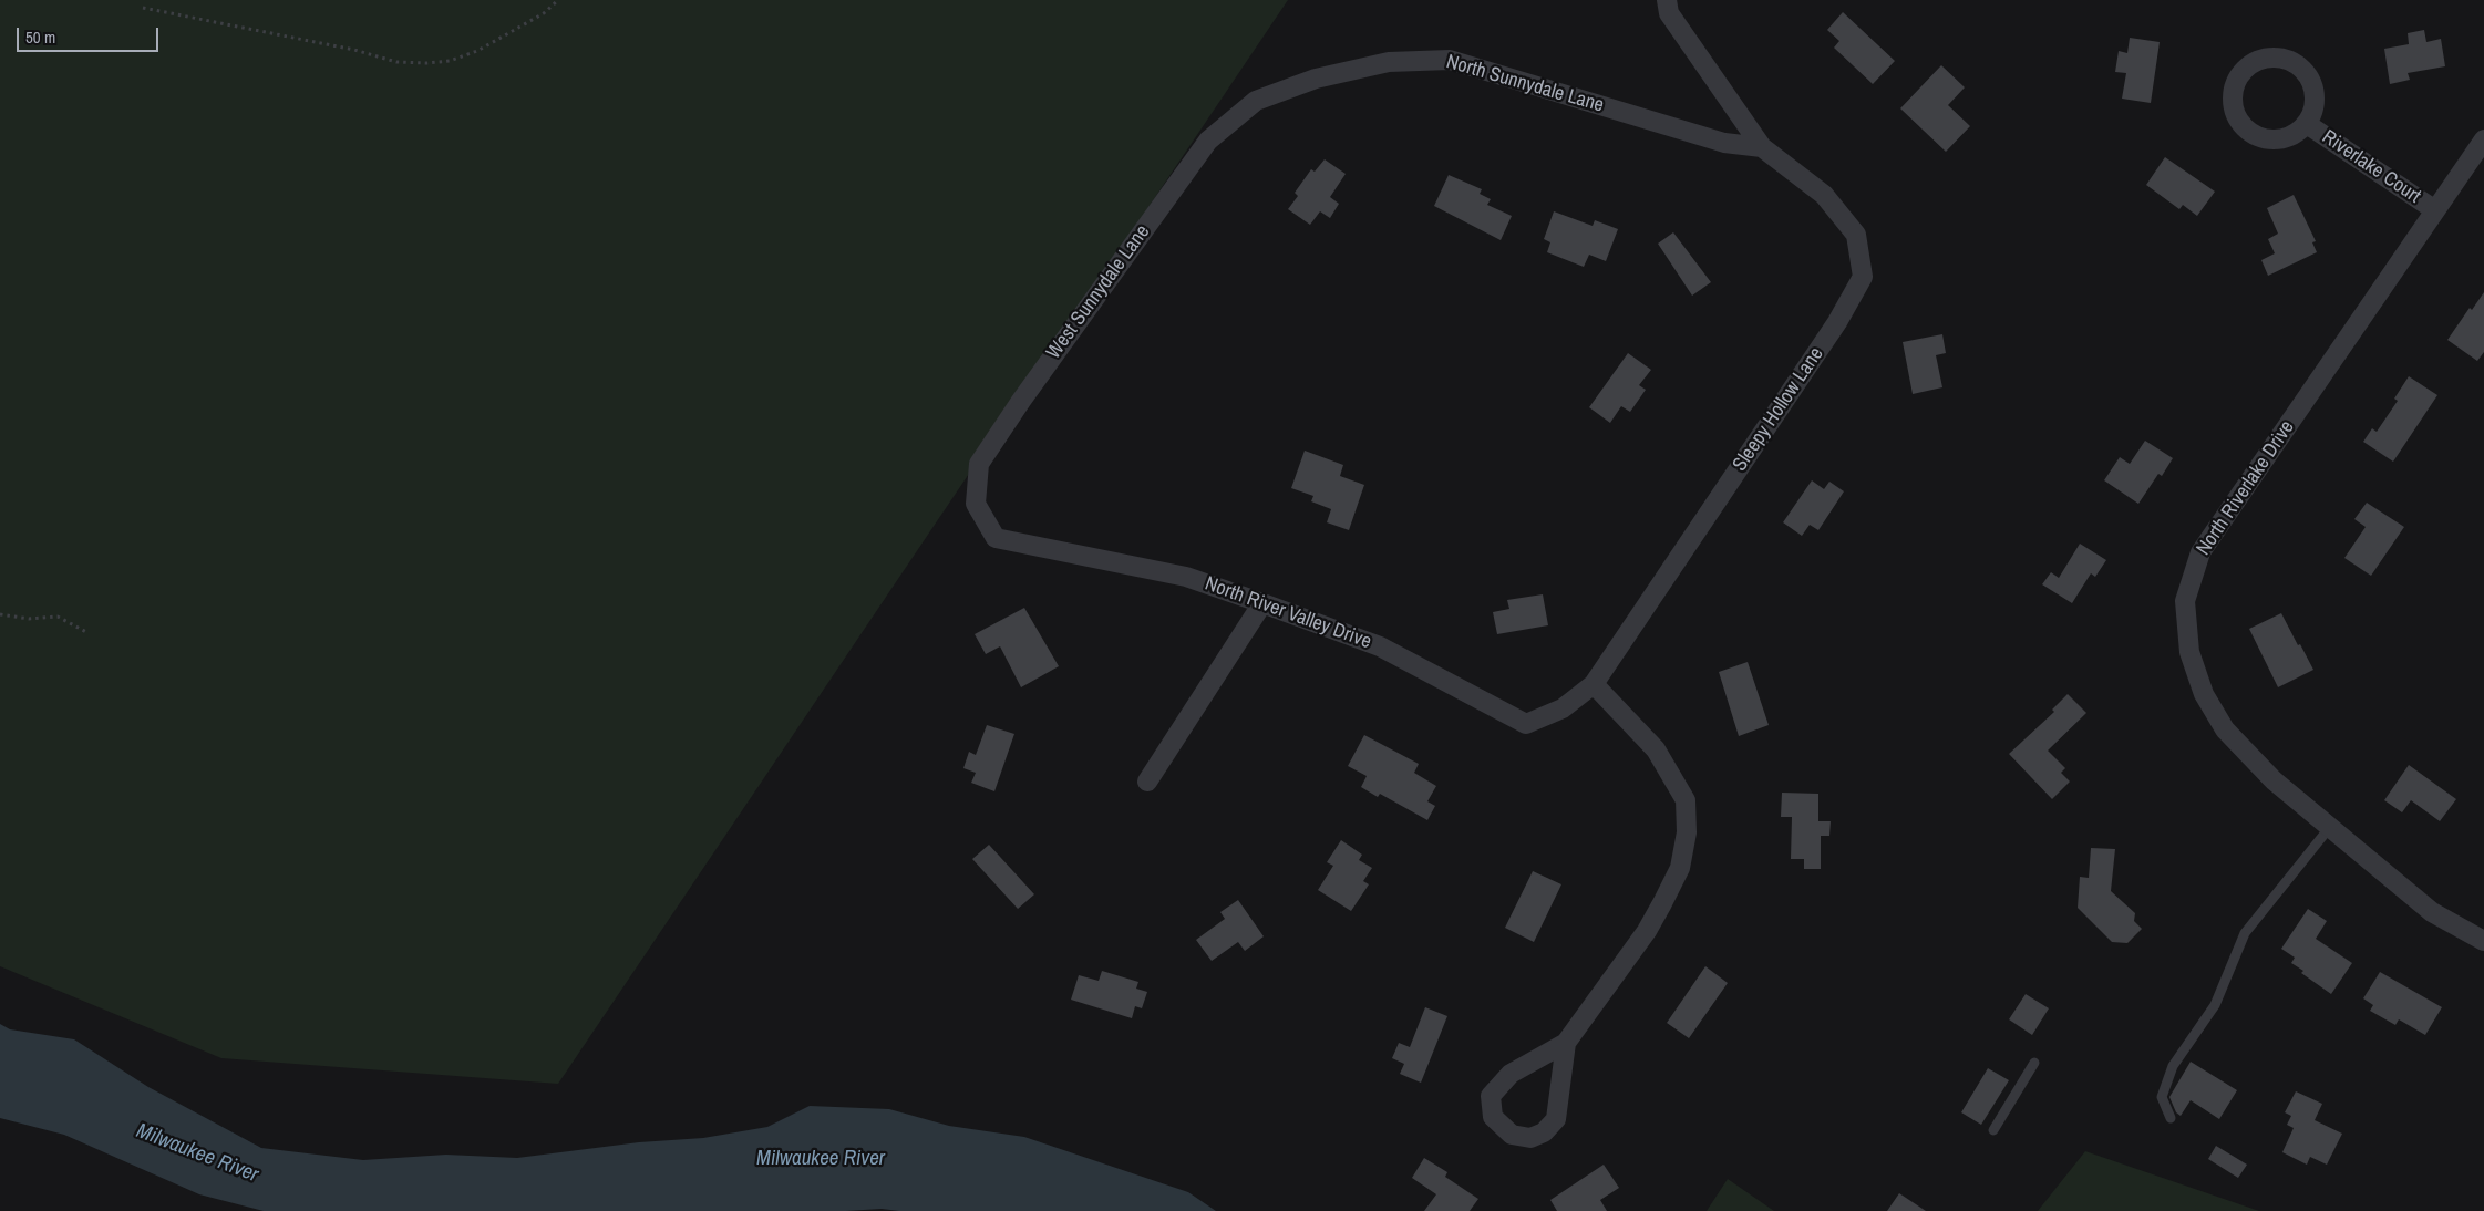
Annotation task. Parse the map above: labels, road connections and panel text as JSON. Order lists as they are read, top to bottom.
{
  "streets": {
    "street": [
      "North Sunnydale Lane",
      "Riverlake Court",
      "West Sunnydale Lane",
      "Sleepy Hollow Lane",
      "North Riverlake Drive",
      "North River Valley Drive"
    ]
  },
  "crossings": [
    ["North Sunnydale Lane", "West Sunnydale Lane"],
    ["North Sunnydale Lane", "Sleepy Hollow Lane"],
    ["Riverlake Court", "North Riverlake Drive"],
    ["West Sunnydale Lane", "North River Valley Drive"],
    ["Sleepy Hollow Lane", "North River Valley Drive"]
  ],
  "water": ["Milwaukee River"],
  "scale_bar": "50 m"
}
